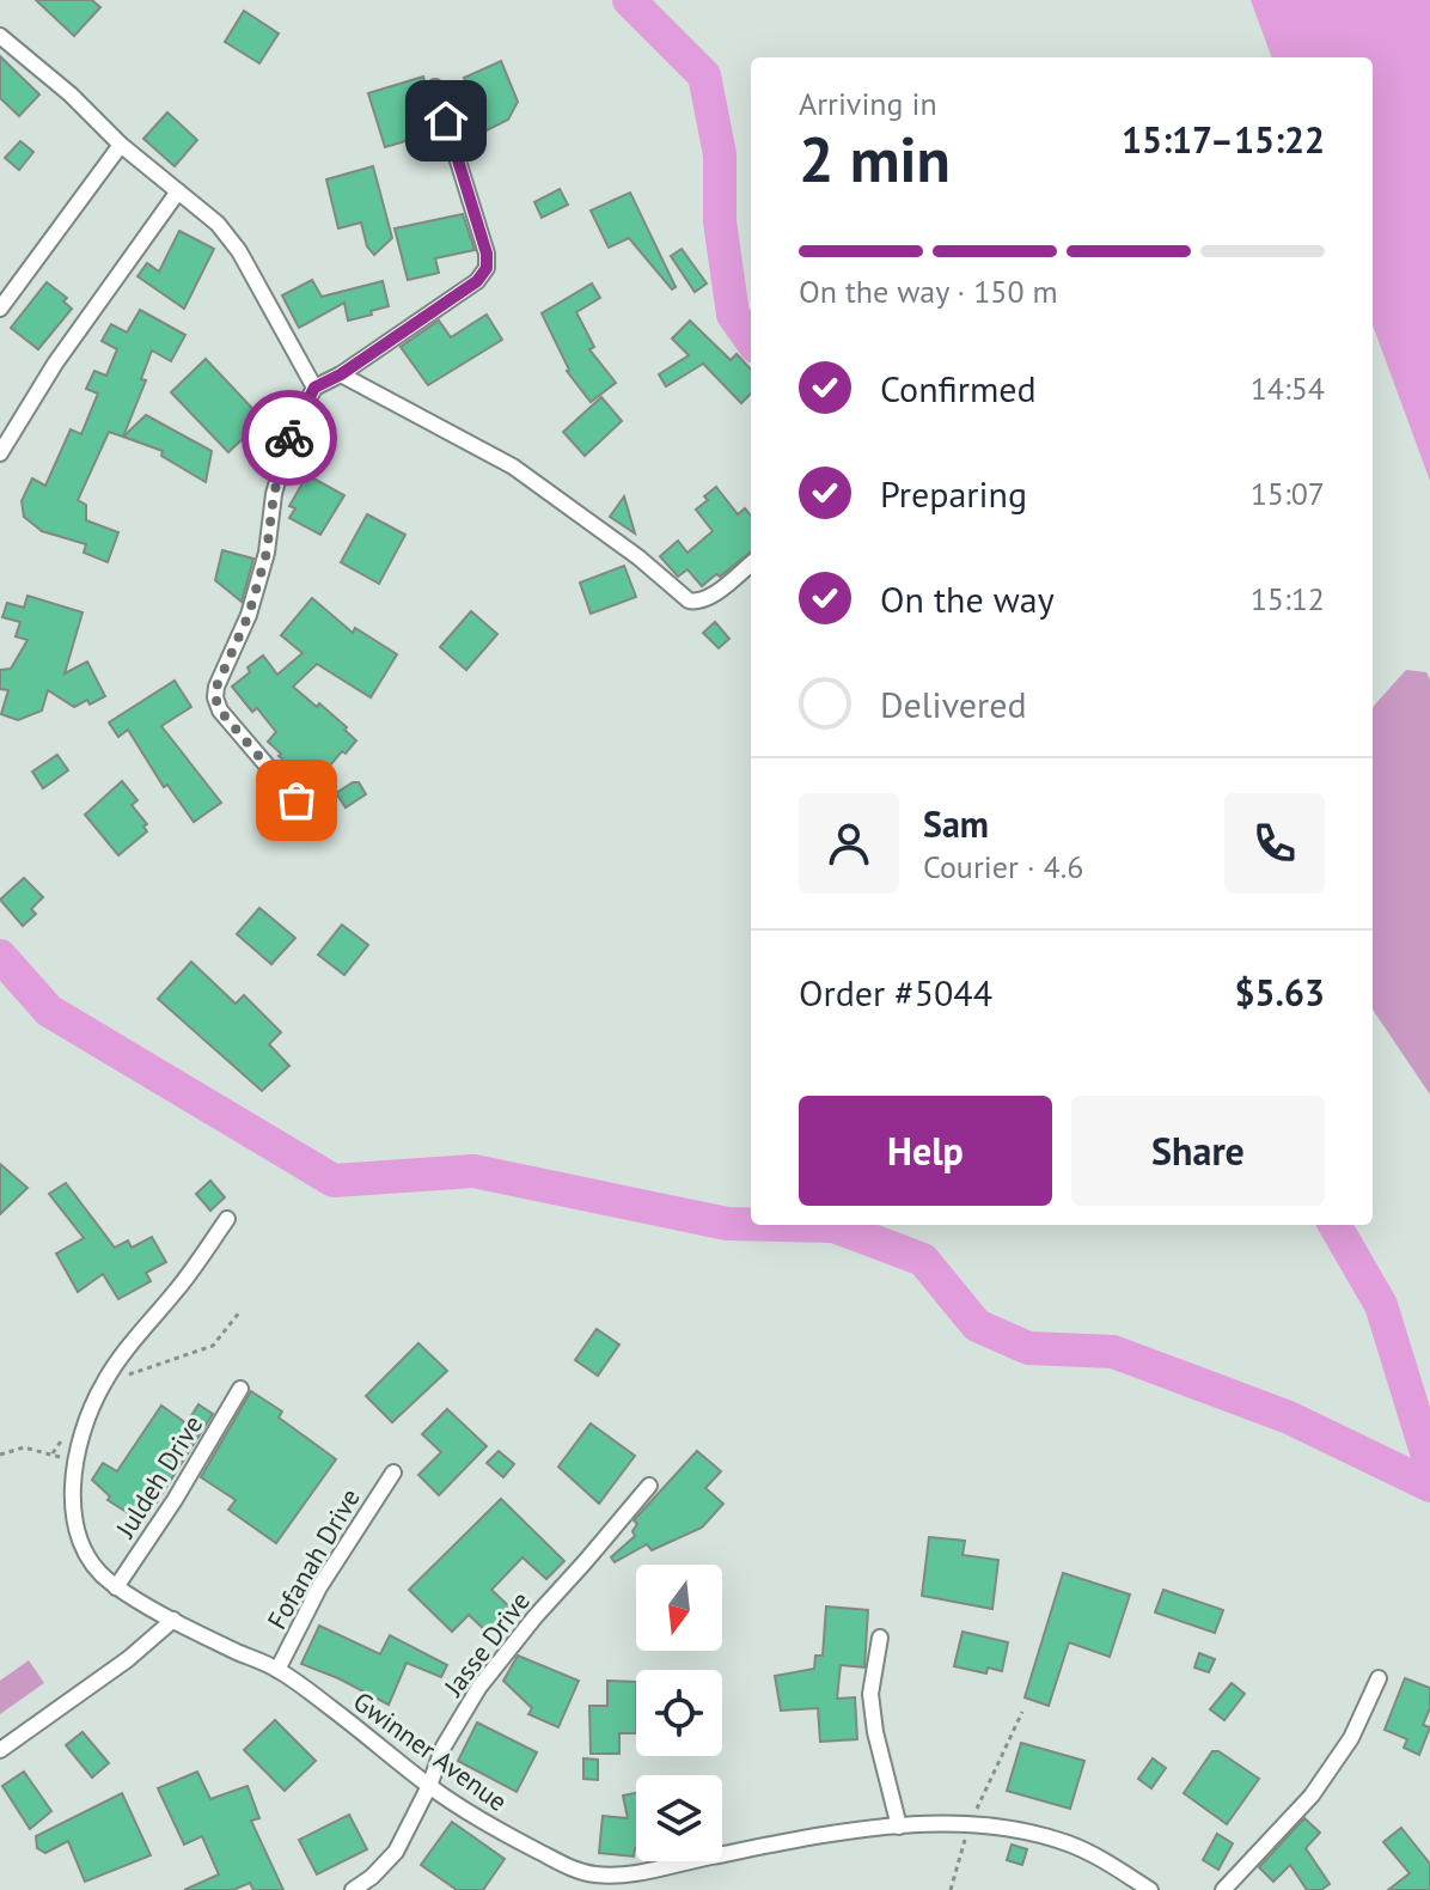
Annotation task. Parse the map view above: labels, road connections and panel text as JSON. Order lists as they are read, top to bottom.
{
  "streets": {
    "street": [
      "Juldeh Drive",
      "Fofanah Drive",
      "Jasse Drive",
      "Gwinner Avenue"
    ]
  },
  "crossings": [
    ["Juldeh Drive", "Gwinner Avenue"],
    ["Fofanah Drive", "Gwinner Avenue"],
    ["Jasse Drive", "Gwinner Avenue"]
  ],
  "north": "bottom",
  "page": {
    "heading": ["2 min", "Arriving in", "15:17–15:22"],
    "panel": [
      "Sam",
      "Courier · 4.6",
      "Order #5044",
      "$5.63"
    ],
    "bar": "On the way · 150 m",
    "list": [
      ["Confirmed", "14:54"],
      ["Preparing", "15:07"],
      ["On the way", "15:12"],
      "Delivered"
    ],
    "buttons": ["Help", "Share"]
  }
}
